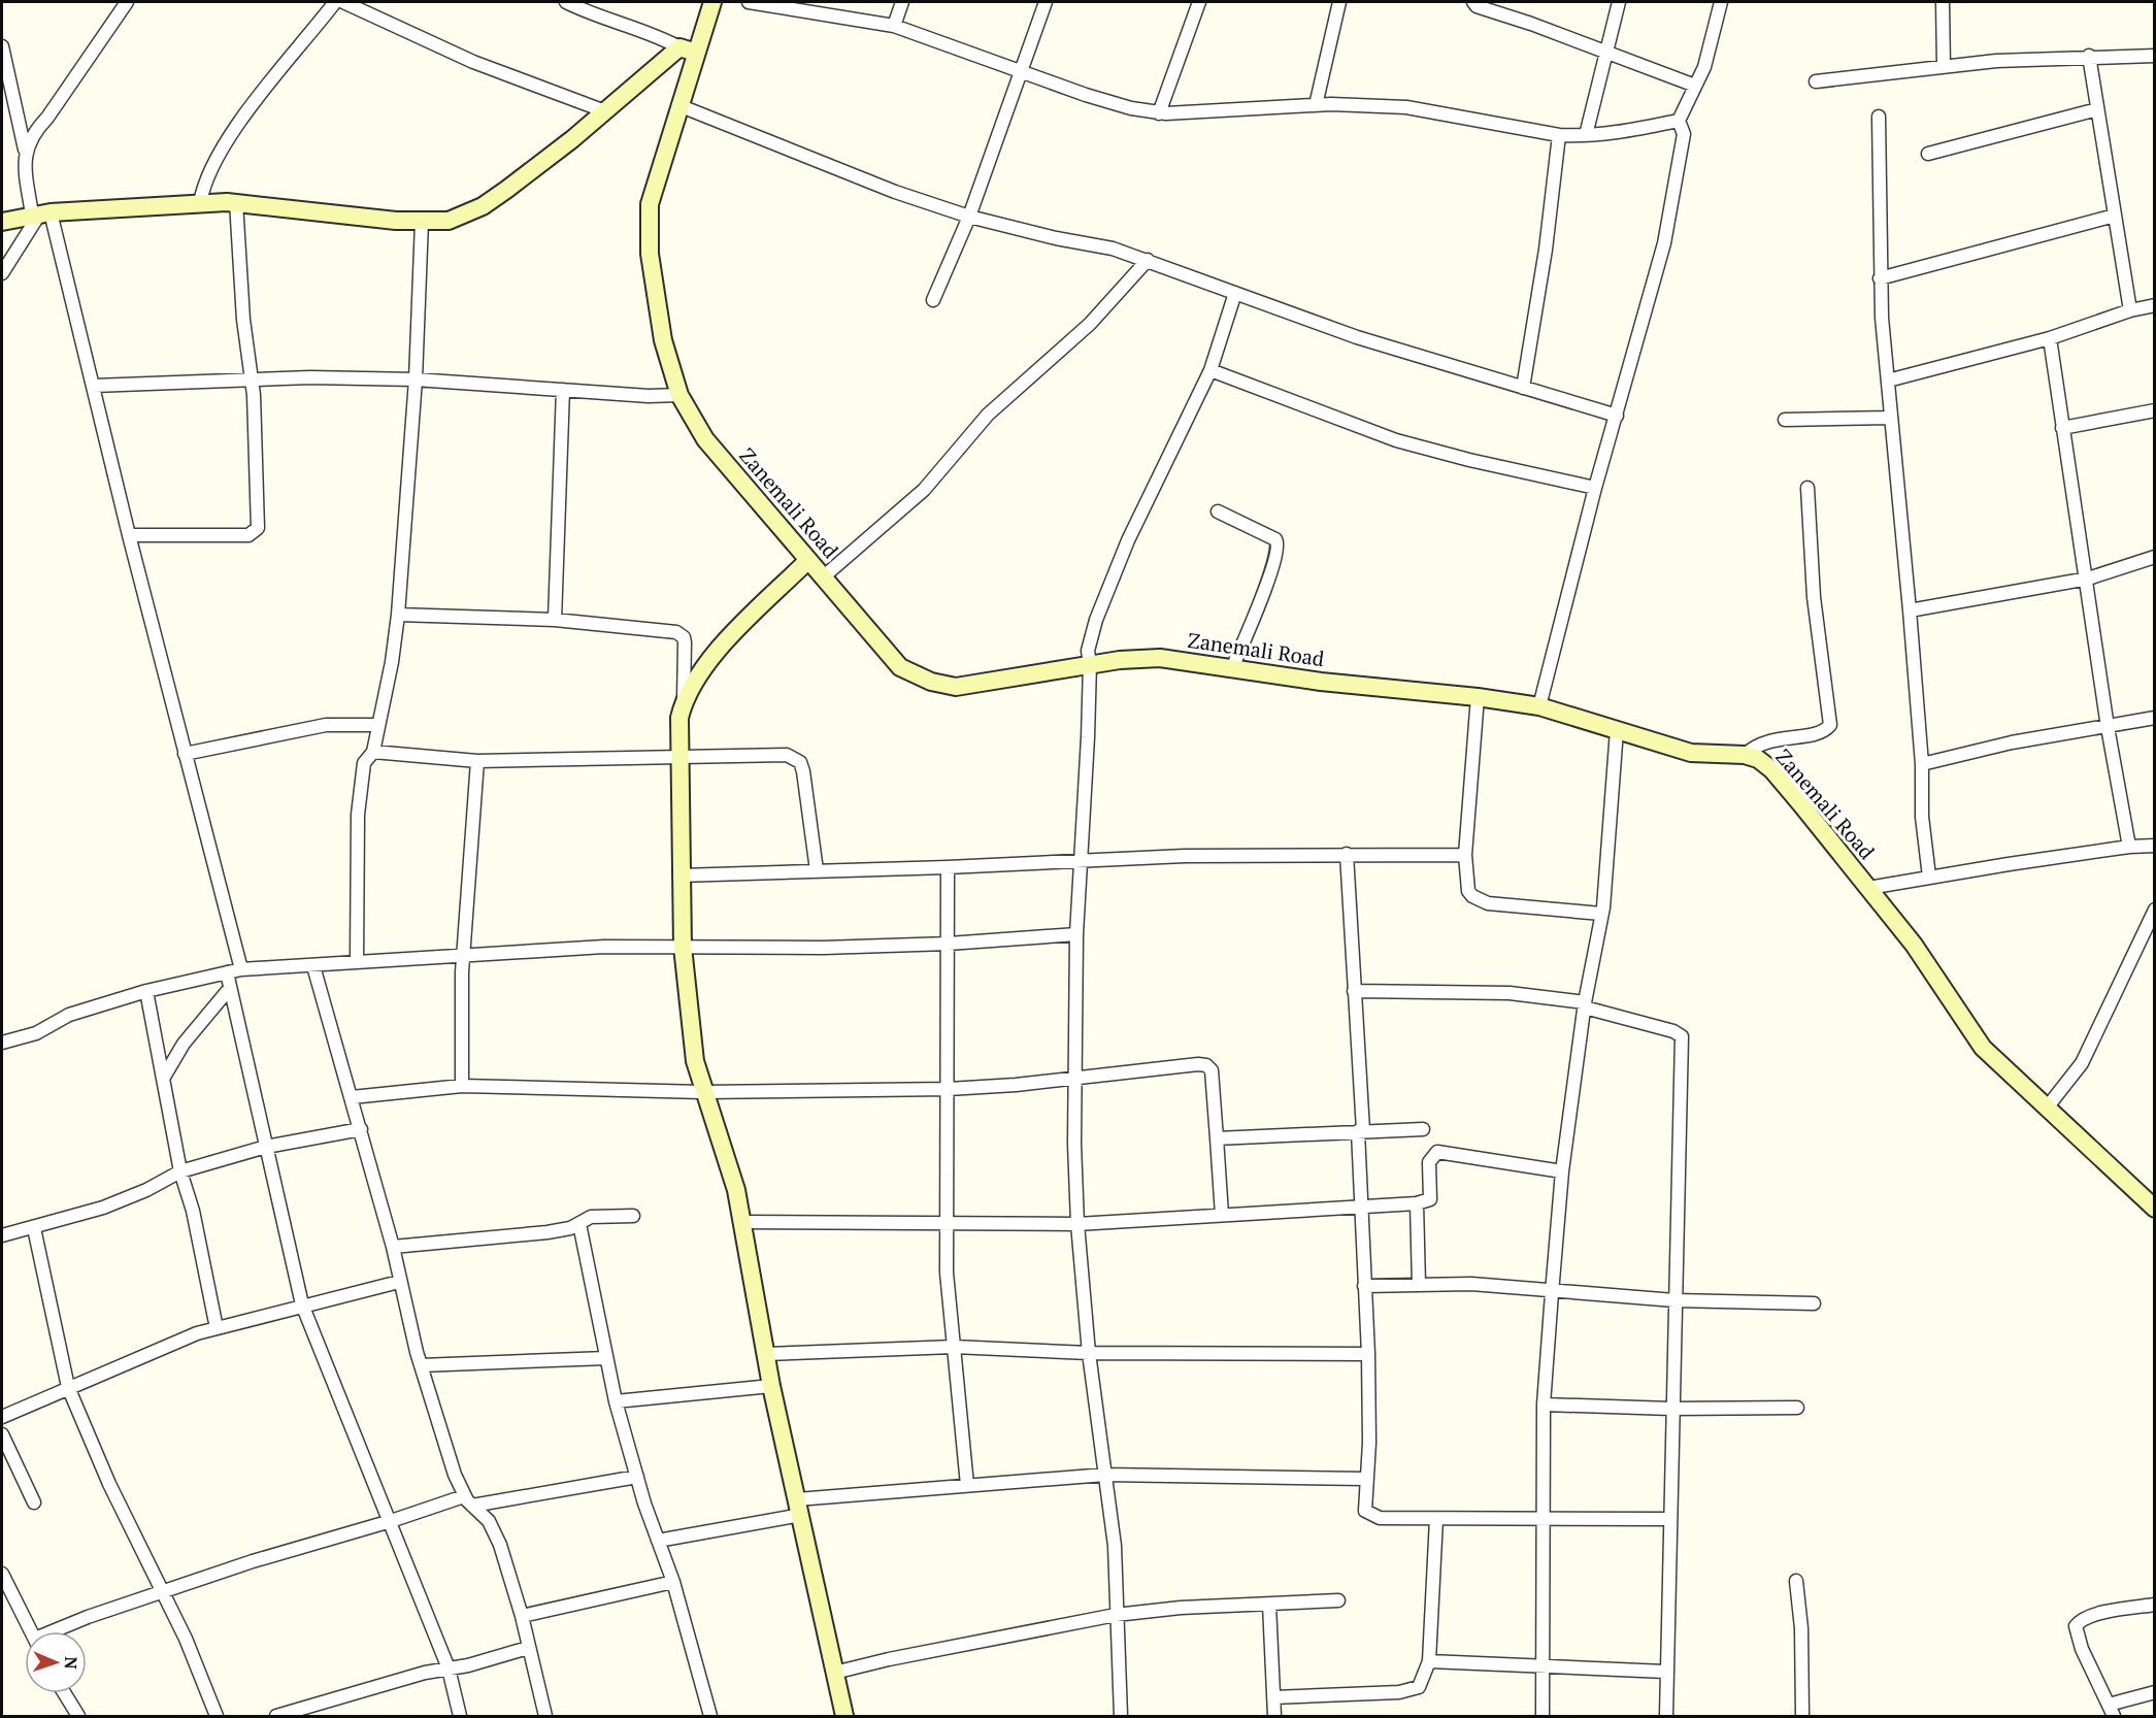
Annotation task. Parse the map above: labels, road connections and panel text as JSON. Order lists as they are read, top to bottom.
{
  "streets": {
    "street": ["Zanemali Road"]
  },
  "north": "right"
}
